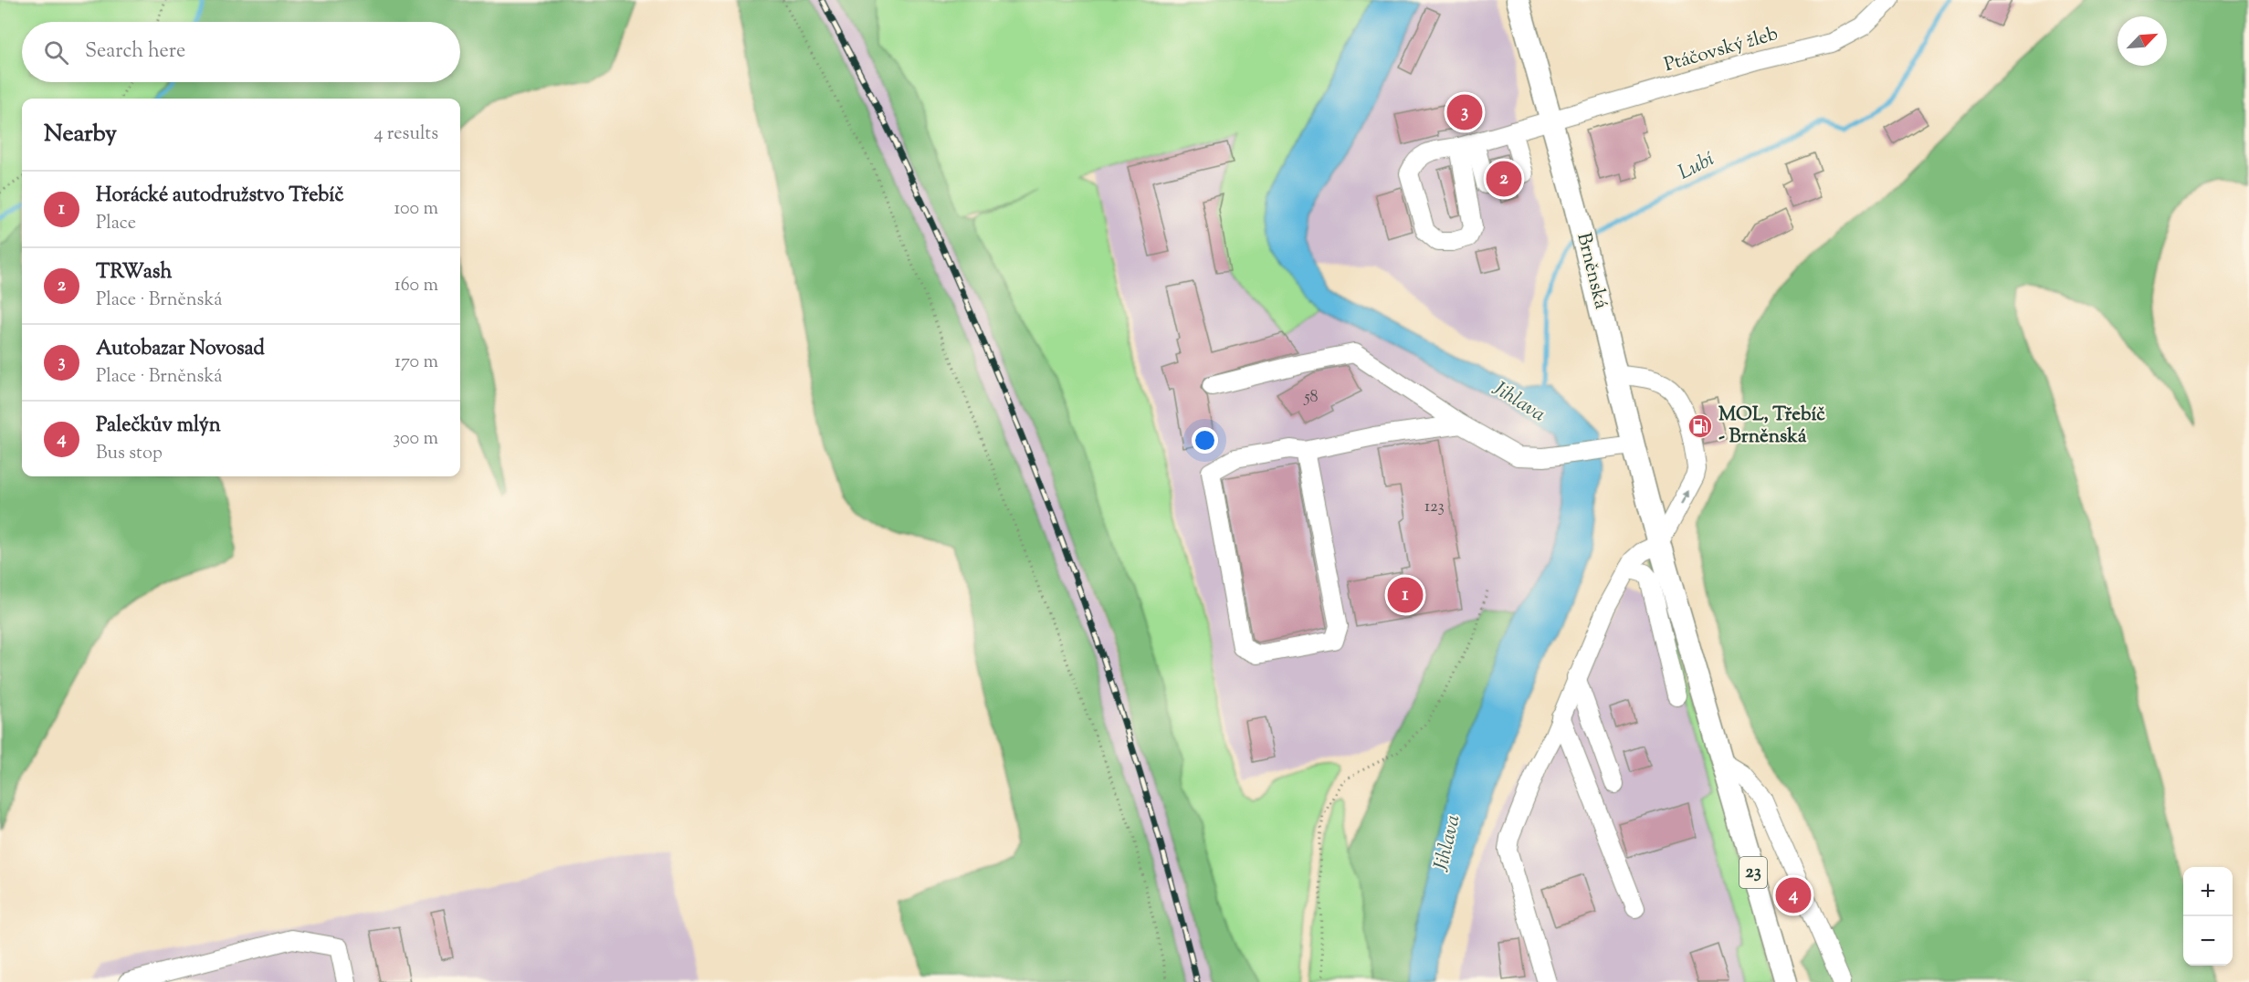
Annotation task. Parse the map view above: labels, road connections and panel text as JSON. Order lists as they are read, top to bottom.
{
  "streets": {
    "main road": ["Brněnská", "23"],
    "street": ["Ptáčovský žleb"]
  },
  "crossings": [
    ["Ptáčovský žleb", "Brněnská"],
    ["Brněnská", "23"]
  ],
  "water": ["Lubí", "Jihlava"],
  "places": {
    "fuel station": ["MOL, Třebíč - Brněnská"]
  },
  "house_numbers": ["58", "123"],
  "north": "top right",
  "page": {
    "search": "Search here",
    "pins": [
      "3",
      "2",
      "1",
      "4"
    ],
    "heading": ["Nearby", "4 results"],
    "list": [
      {
        "mark": "1",
        "name": "Horácké autodružstvo Třebíč",
        "note": "Place",
        "value": "100 m"
      },
      {
        "mark": "2",
        "name": "TRWash",
        "note": "Place · Brněnská",
        "value": "160 m"
      },
      {
        "mark": "3",
        "name": "Autobazar Novosad",
        "note": "Place · Brněnská",
        "value": "170 m"
      },
      {
        "mark": "4",
        "name": "Palečkův mlýn",
        "note": "Bus stop",
        "value": "300 m"
      }
    ],
    "map_buttons": ["+", "−"]
  }
}
